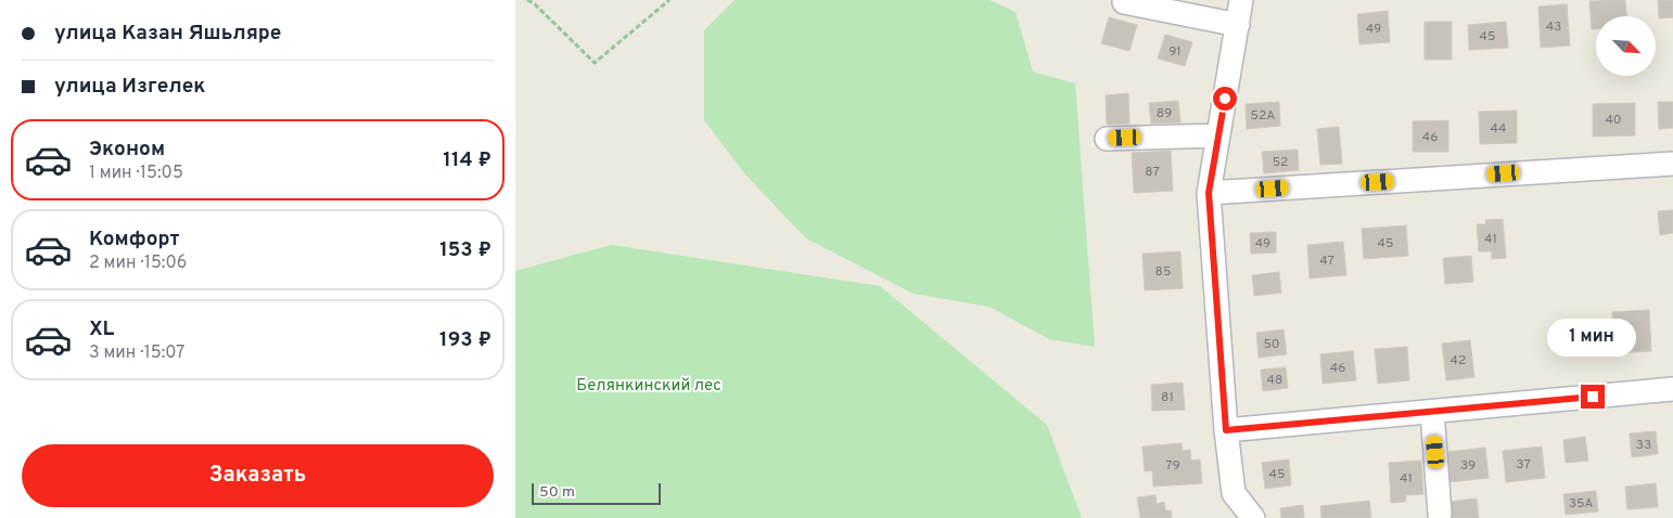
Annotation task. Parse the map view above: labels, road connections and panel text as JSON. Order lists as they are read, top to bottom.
{
  "parks": ["Белянкинский лес"],
  "house_numbers": [
    "43",
    "49",
    "45",
    "91",
    "89",
    "52А",
    "40",
    "44",
    "46",
    "52",
    "87",
    "41",
    "49",
    "45",
    "47",
    "85",
    "50",
    "42",
    "46",
    "48",
    "81",
    "33",
    "37",
    "79",
    "39",
    "45",
    "41",
    "35А"
  ],
  "scale_bar": "50 m",
  "north": "bottom right",
  "page": {
    "banner": ["улица Казан Яшьляре", "улица Изгелек"],
    "list": [
      {
        "name": "Эконом",
        "note": "1 мин · 15:05",
        "value": "114 ₽"
      },
      {
        "name": "Комфорт",
        "note": "2 мин · 15:06",
        "value": "153 ₽"
      },
      {
        "name": "XL",
        "note": "3 мин · 15:07",
        "value": "193 ₽"
      }
    ],
    "bubble": "1 мин",
    "buttons": "Заказать",
    "scale": "50 m"
  }
}
